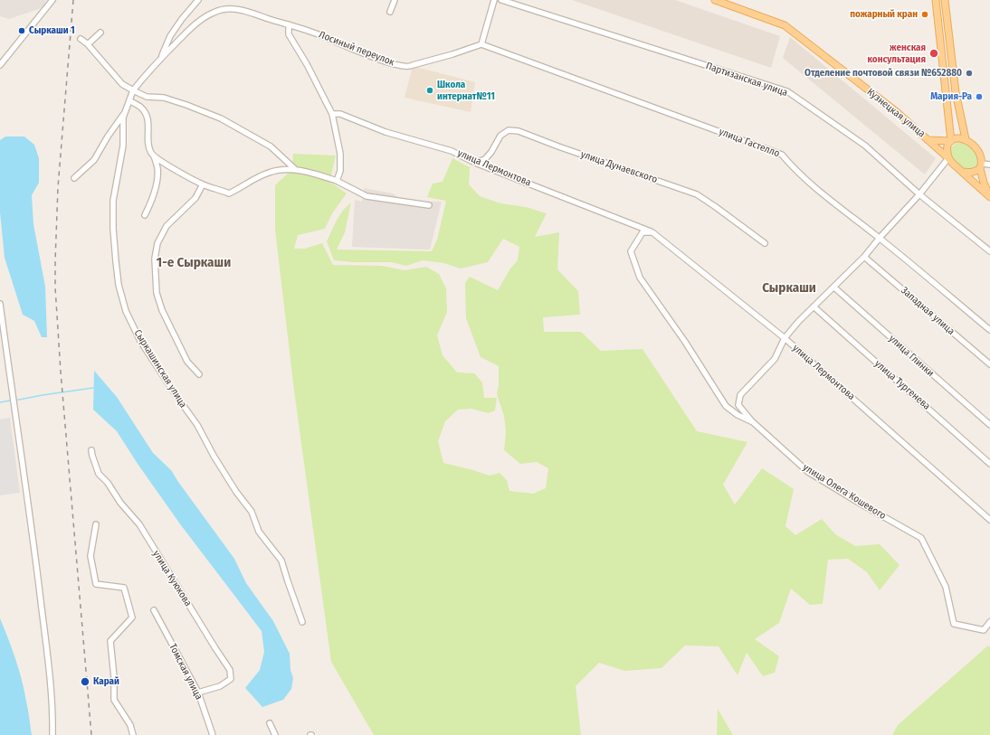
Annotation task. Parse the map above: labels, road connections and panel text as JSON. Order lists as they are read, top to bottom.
{
  "streets": {
    "main road": ["Кузнецкая улица"],
    "street": [
      "Лосиный переулок",
      "Партизанская улица",
      "улица Гастелло",
      "улица Дунаевского",
      "улица Лермонтова",
      "Западная улица",
      "улица Глинки",
      "Сыркашинская улица",
      "улица Тургенева",
      "улица Олега Кошевого",
      "улица Куюкова",
      "Томская улица"
    ]
  },
  "crossings": [
    ["Лосиный переулок", "улица Гастелло"],
    ["улица Дунаевского", "улица Лермонтова"],
    ["улица Лермонтова", "улица Олега Кошевого"],
    ["улица Куюкова", "Томская улица"]
  ],
  "districts": ["1-е Сыркаши", "Сыркаши"],
  "places": [
    "пожарный кран",
    "Сыркаши 1",
    "женская консультация",
    "Отделение почтовой связи №652880",
    "Школа интернат№11",
    "Мария-Ра",
    "Карай"
  ]
}
